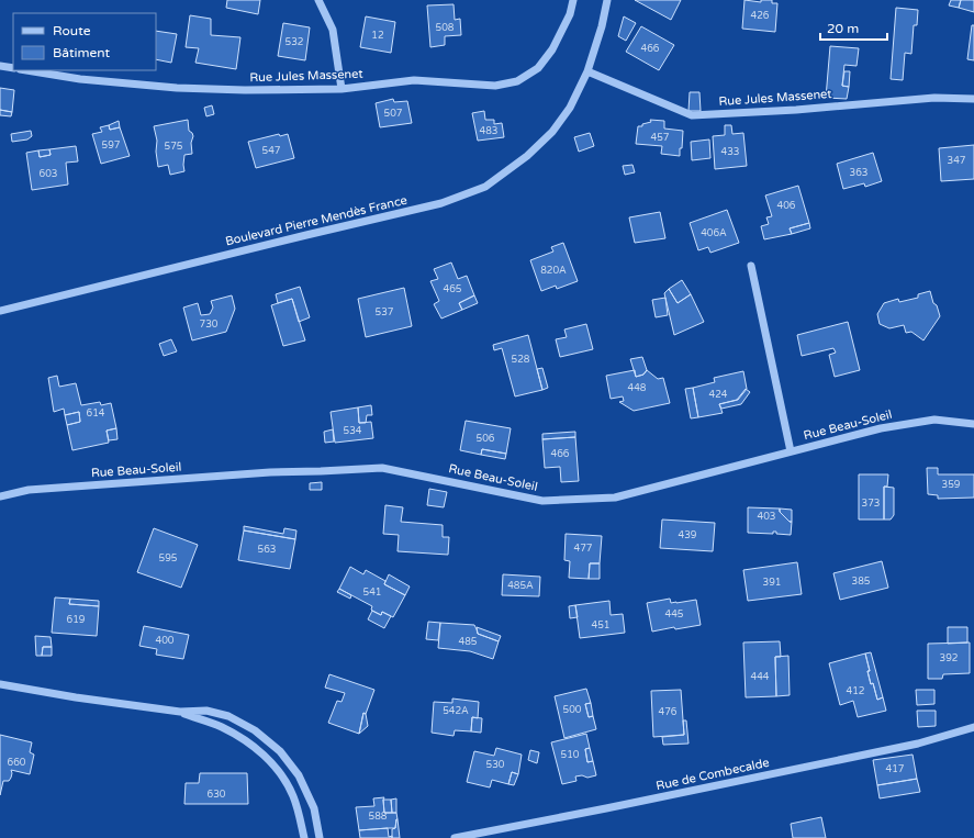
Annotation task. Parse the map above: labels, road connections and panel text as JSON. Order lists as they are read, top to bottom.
{
  "streets": {
    "street": [
      "Rue Jules Massenet",
      "Boulevard Pierre Mendès France",
      "Rue Beau-Soleil",
      "Rue de Combecalde"
    ]
  },
  "crossings": [
    ["Rue Jules Massenet", "Boulevard Pierre Mendès France"]
  ],
  "house_numbers": [
    "426",
    "508",
    "12",
    "532",
    "466",
    "507",
    "483",
    "457",
    "597",
    "575",
    "547",
    "433",
    "347",
    "363",
    "603",
    "406",
    "406A",
    "820A",
    "465",
    "537",
    "730",
    "528",
    "448",
    "424",
    "614",
    "534",
    "506",
    "466",
    "359",
    "373",
    "403",
    "439",
    "477",
    "563",
    "595",
    "385",
    "391",
    "485A",
    "541",
    "445",
    "619",
    "451",
    "400",
    "485",
    "392",
    "444",
    "412",
    "500",
    "542A",
    "476",
    "510",
    "660",
    "530",
    "417",
    "630",
    "588"
  ],
  "legend": ["Route", "Bâtiment"],
  "scale_bar": "20 m"
}
